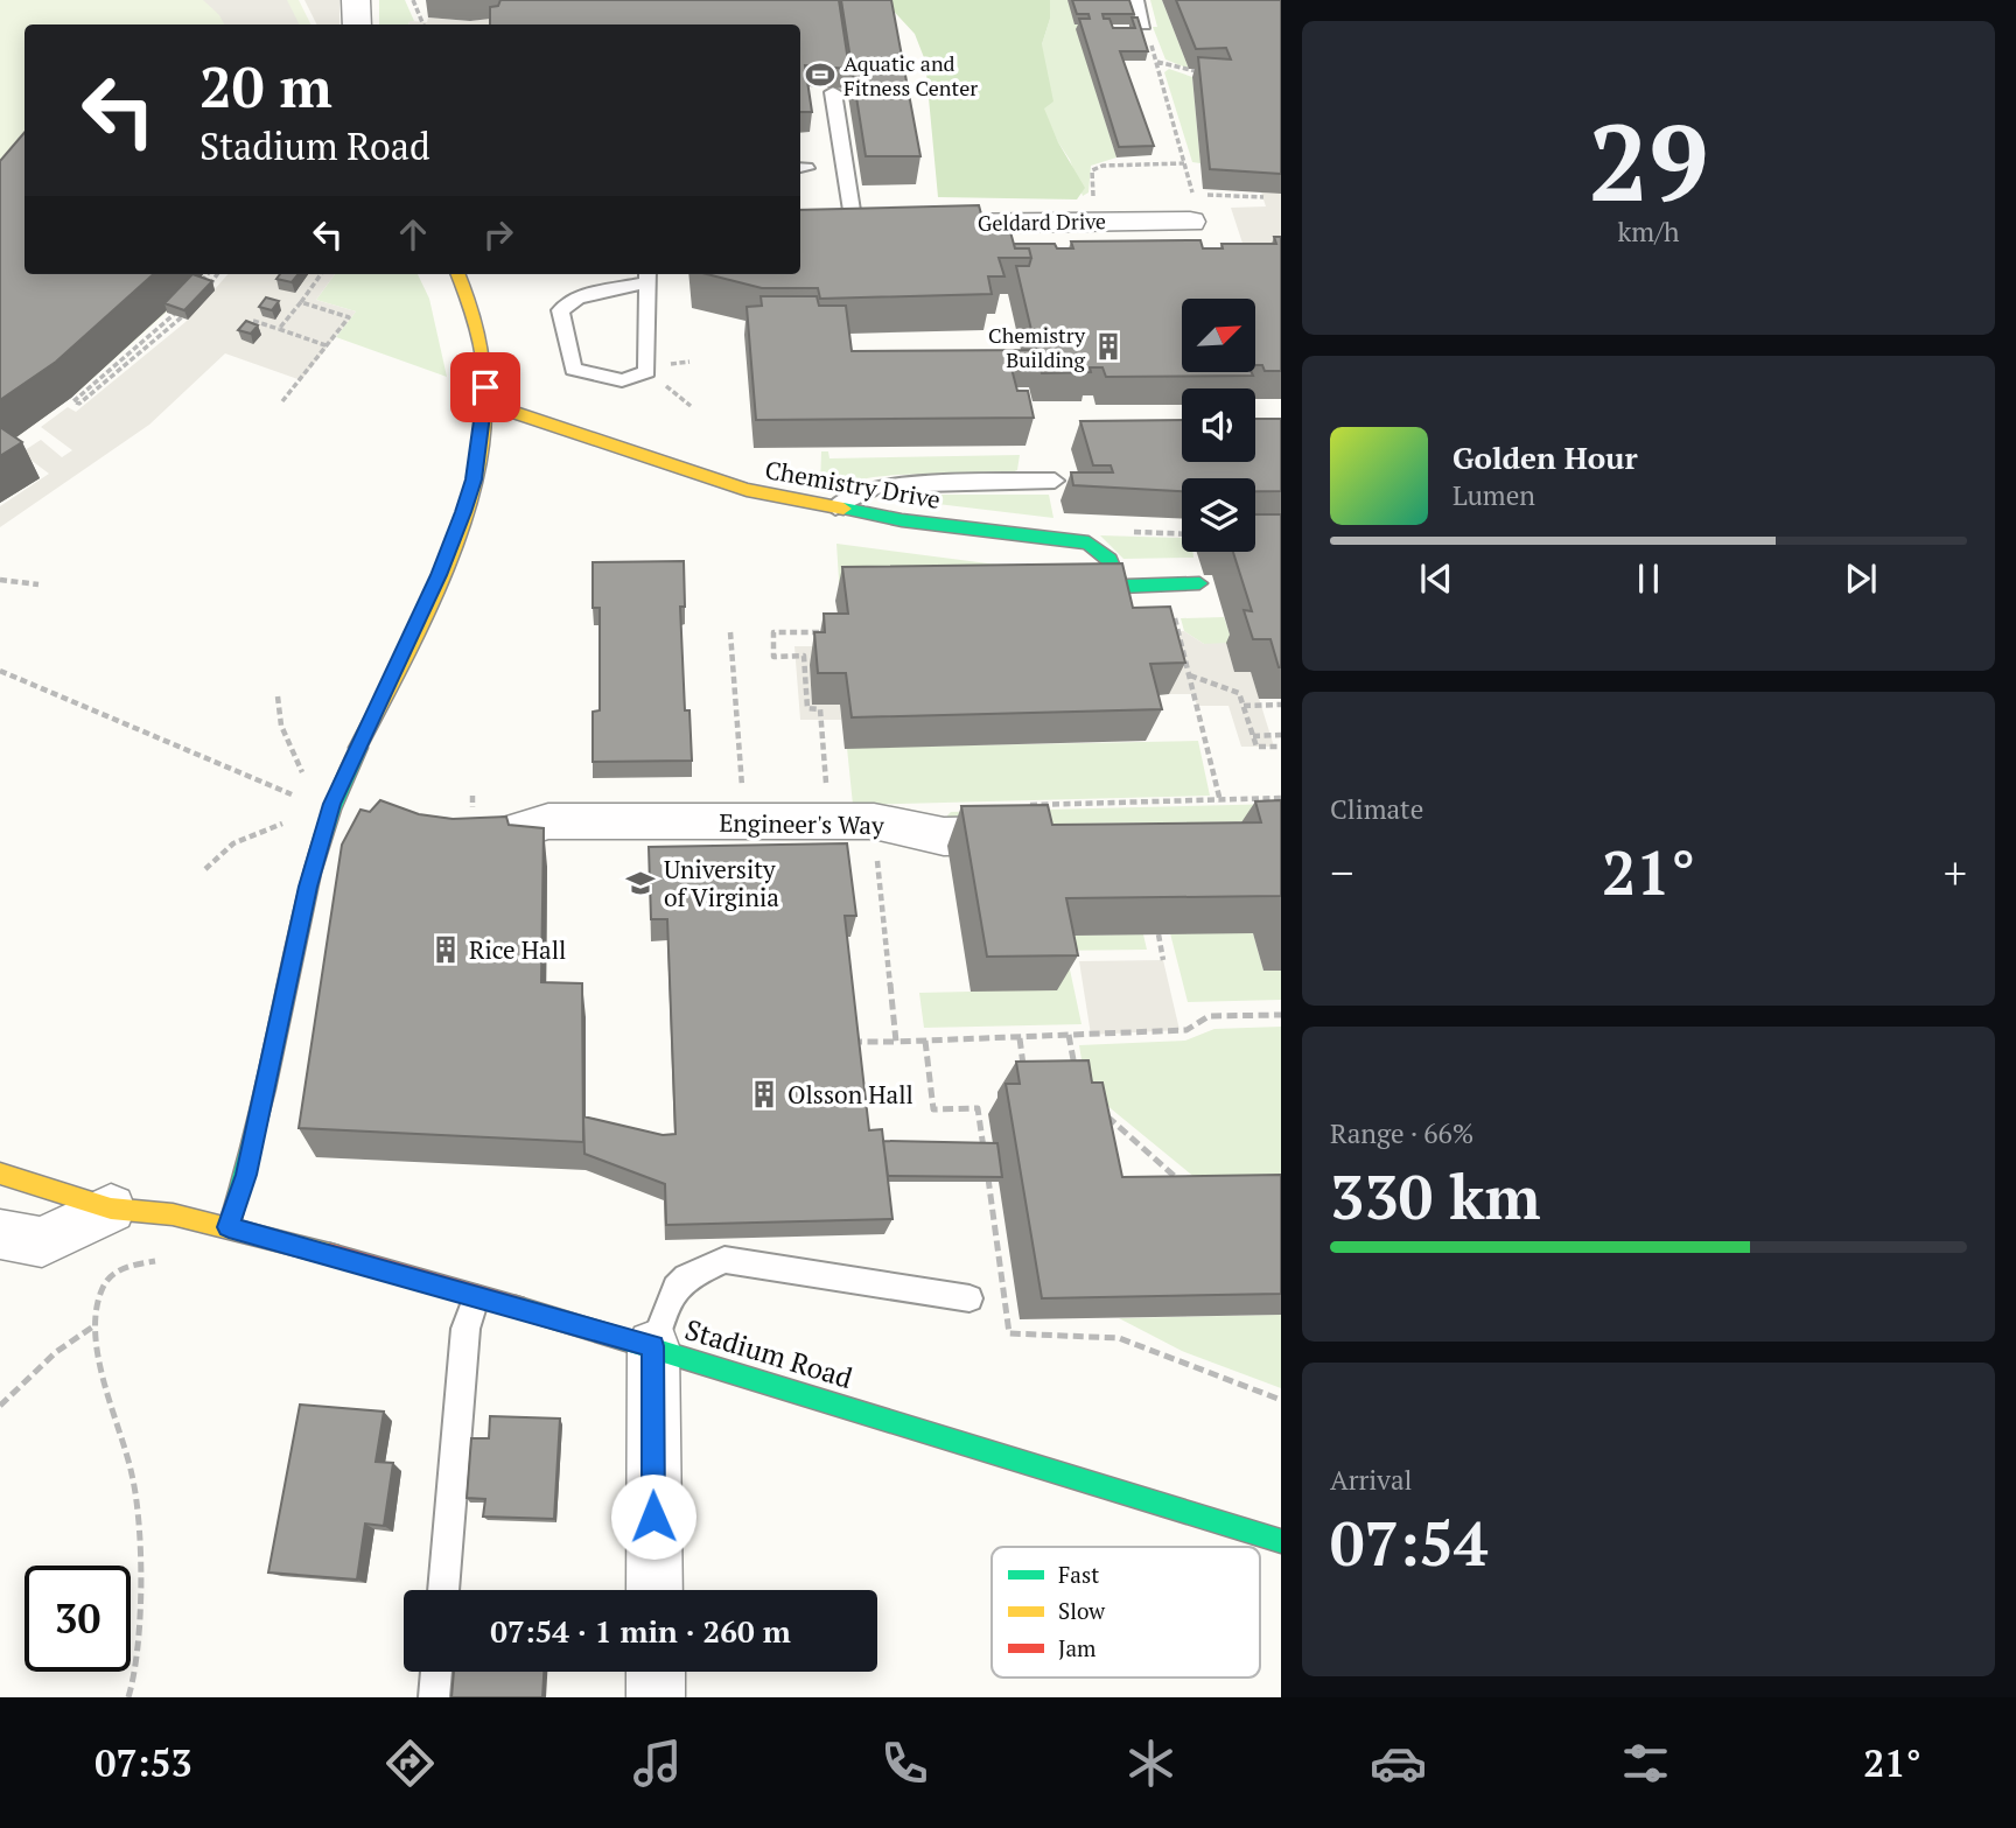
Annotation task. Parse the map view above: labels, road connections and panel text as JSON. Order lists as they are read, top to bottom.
{
  "streets": {
    "street": [
      "Geldard Drive",
      "Chemistry Drive",
      "Engineer's Way",
      "Stadium Road"
    ]
  },
  "places": {
    "sports": ["Aquatic and Fitness Center"],
    "building": ["Chemistry Building", "Rice Hall", "Olsson Hall"],
    "school or university": ["University of Virginia"]
  },
  "legend": ["Fast", "Slow", "Jam"],
  "north": "top right",
  "page": {
    "tile": [
      ["29", "km/h"],
      "Climate",
      ["Range · 66%", "330 km"],
      ["Arrival", "07:54"]
    ],
    "turn": ["20 m", "Stadium Road"],
    "song": ["Golden Hour", "Lumen"],
    "heat": ["−", "21°", "+"],
    "limit": "30",
    "trip": "07:54 · 1 min · 260 m",
    "tabs": ["07:53", "21°"]
  }
}
